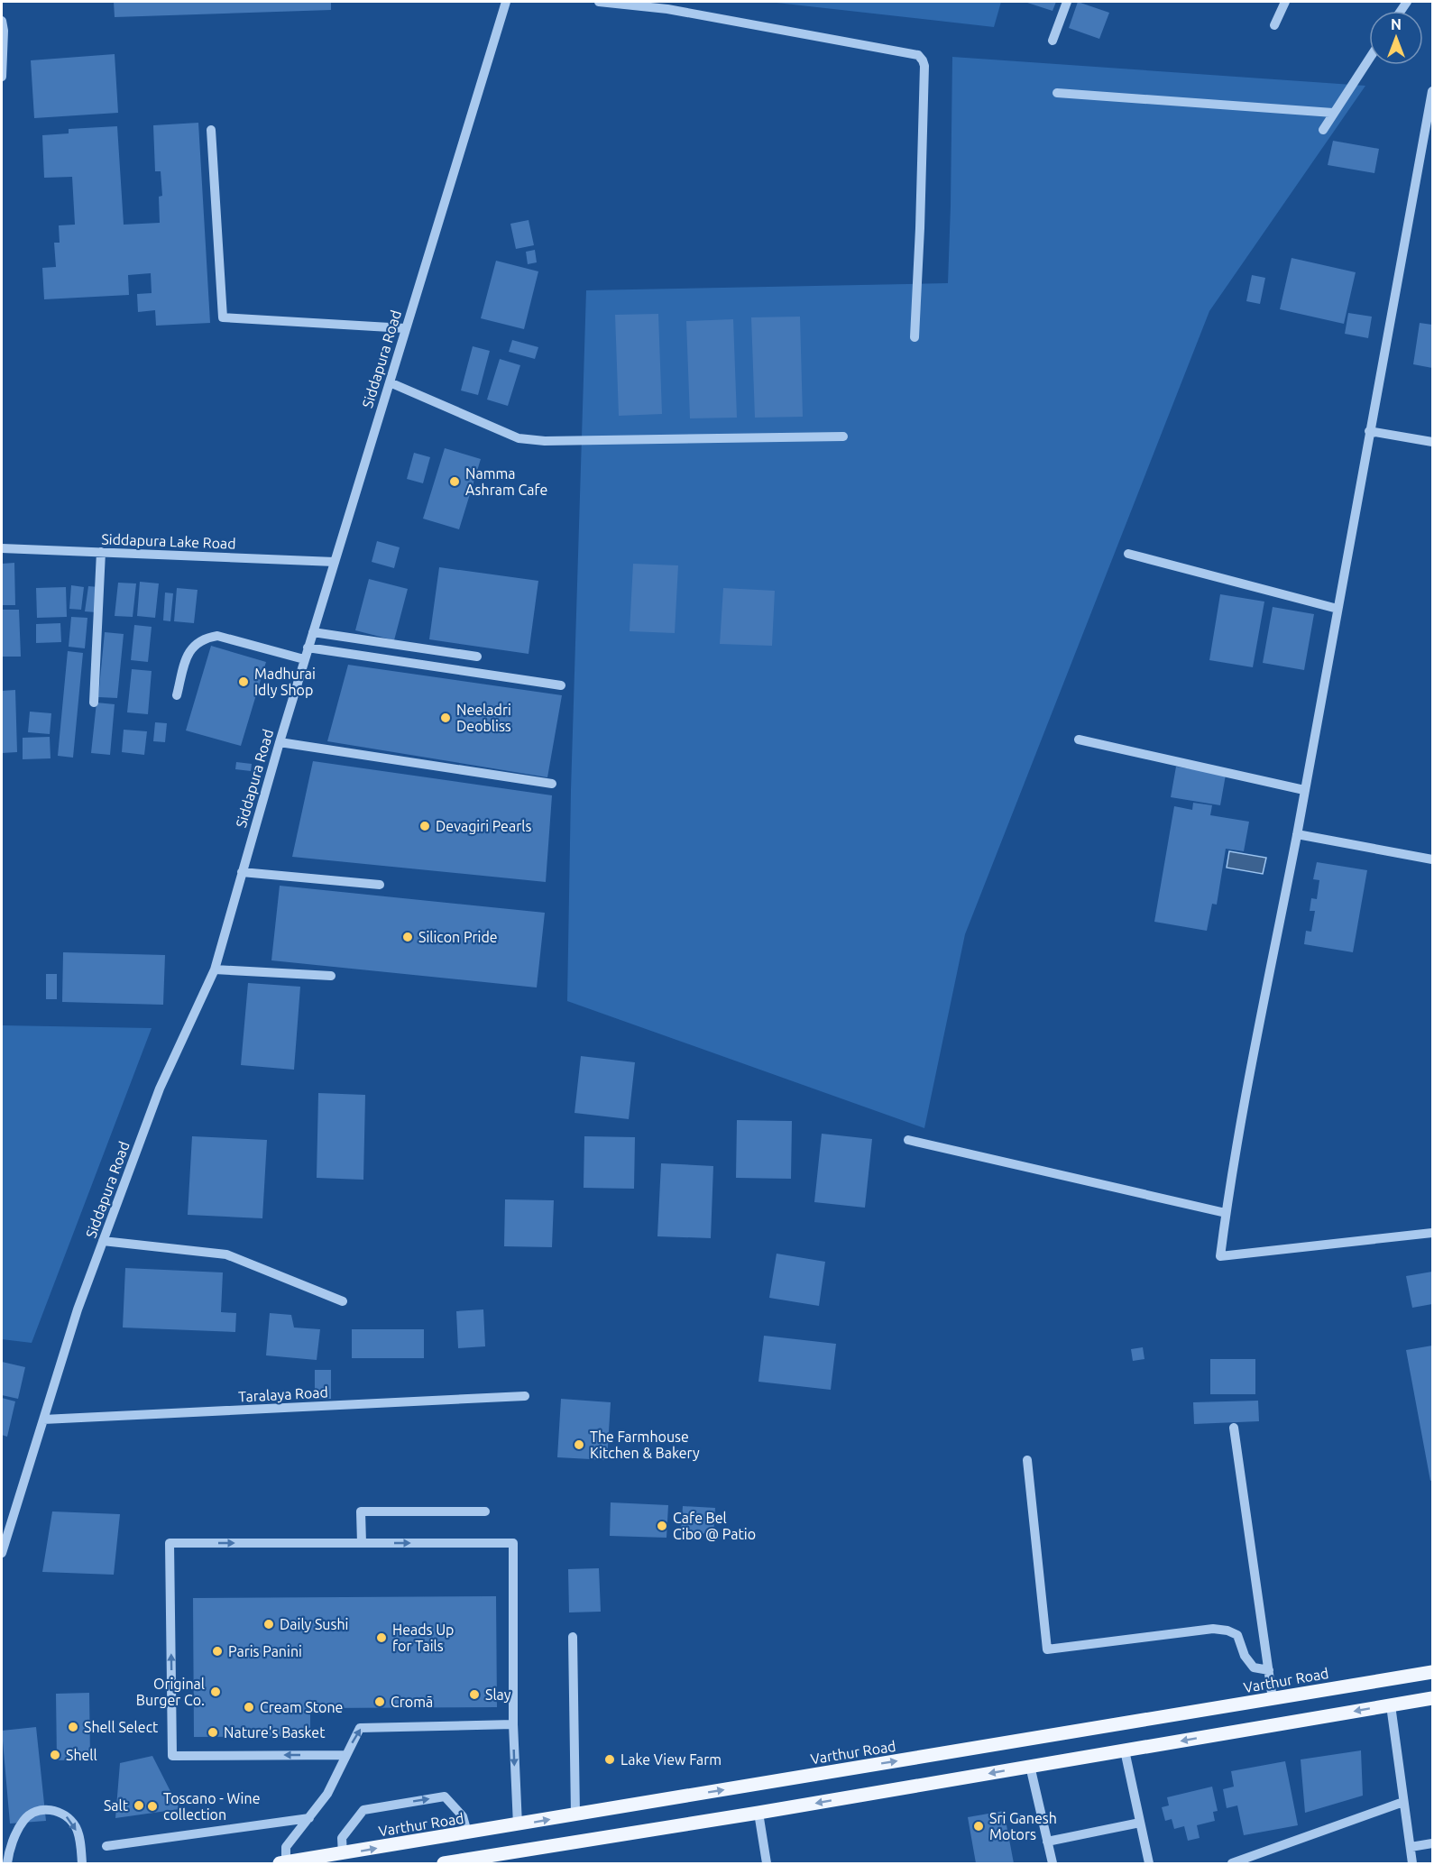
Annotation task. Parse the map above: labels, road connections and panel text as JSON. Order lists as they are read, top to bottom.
{
  "streets": {
    "main road": ["Varthur Road"],
    "street": ["Siddapura Road", "Siddapura Lake Road", "Taralaya Road"]
  },
  "crossings": [
    ["Siddapura Road", "Siddapura Lake Road"],
    ["Siddapura Road", "Taralaya Road"]
  ],
  "places": [
    "Namma Ashram Cafe",
    "Madhurai Idly Shop",
    "Neeladri Deobliss",
    "Devagiri Pearls",
    "Silicon Pride",
    "The Farmhouse Kitchen & Bakery",
    "Cafe Bel Cibo @ Patio",
    "Daily Sushi",
    "Heads Up for Tails",
    "Paris Panini",
    "Original Burger Co.",
    "Slay",
    "Cromā",
    "Cream Stone",
    "Shell Select",
    "Nature's Basket",
    "Shell",
    "Lake View Farm",
    "Salt",
    "Toscano - Wine collection",
    "Sri Ganesh Motors"
  ],
  "north": "top"
}
